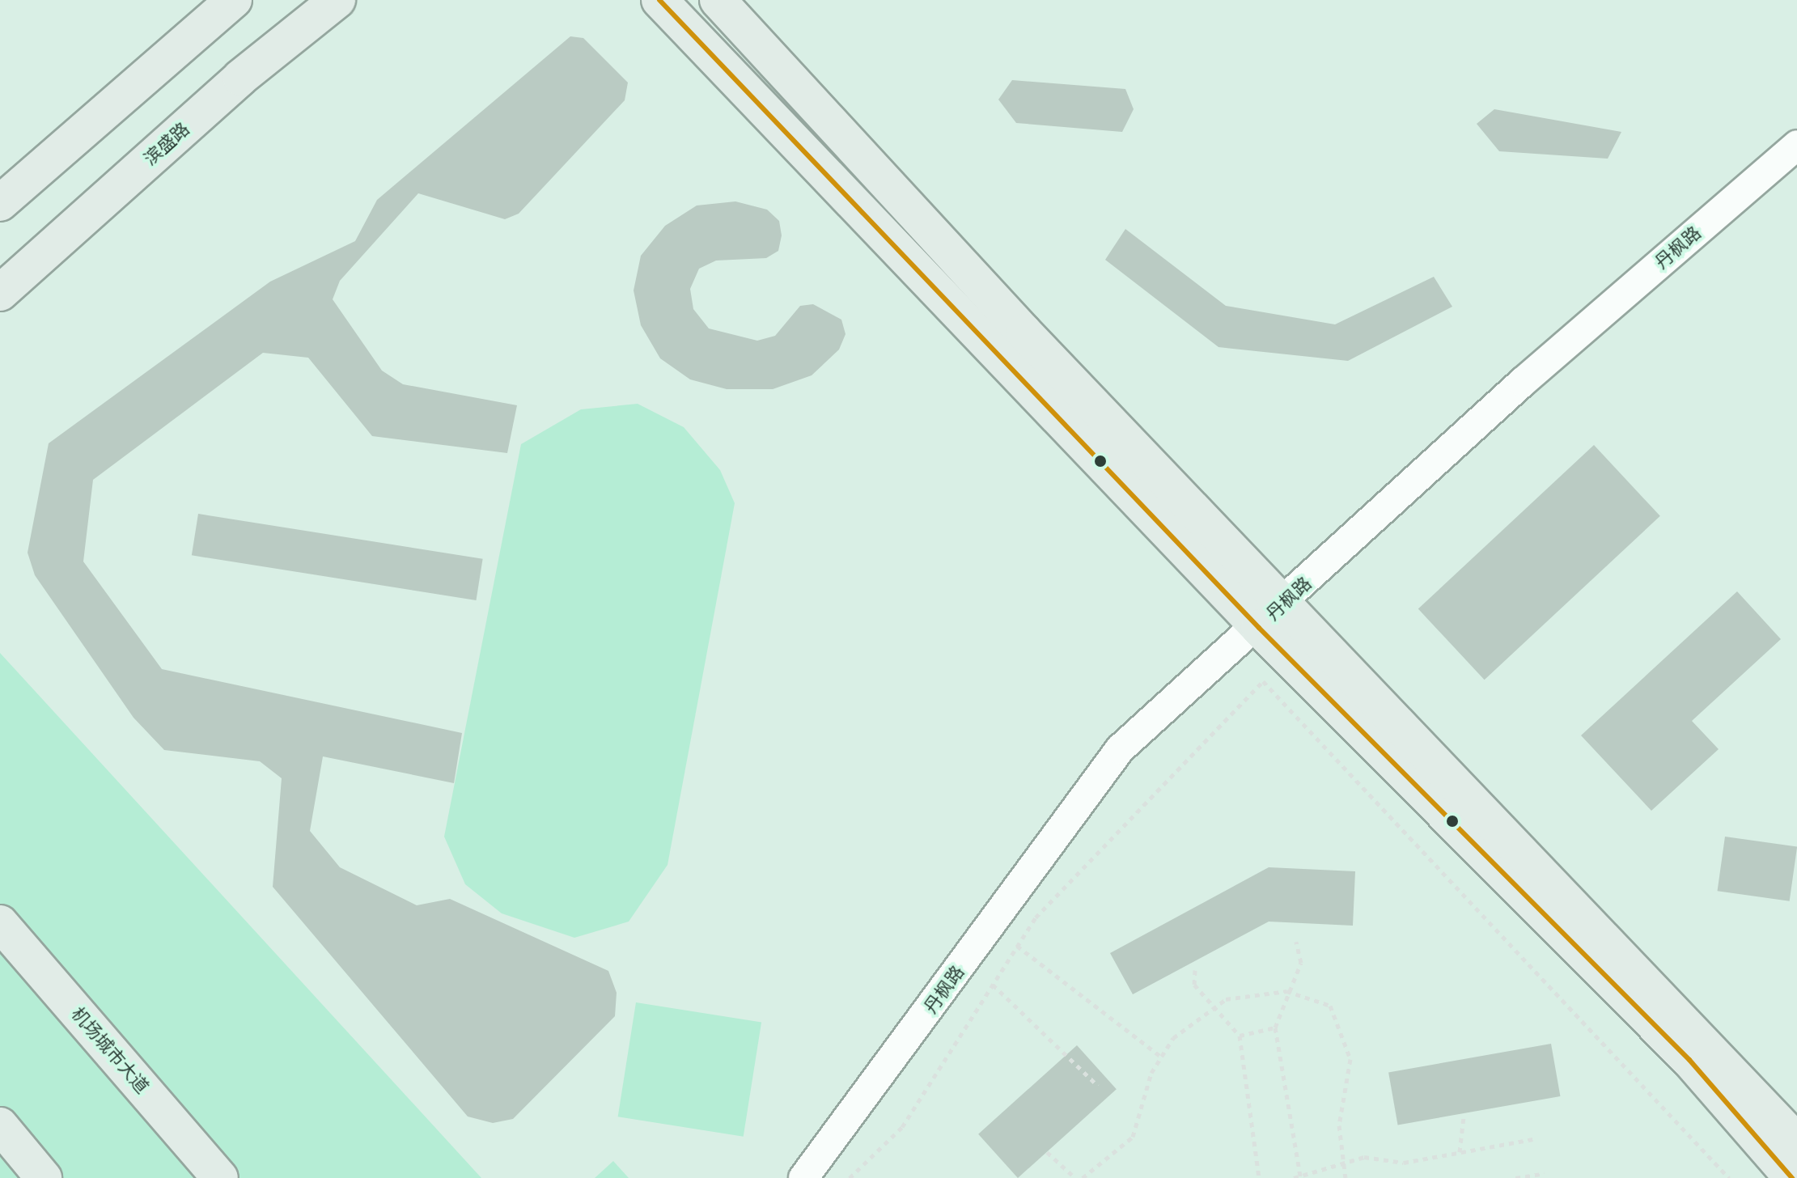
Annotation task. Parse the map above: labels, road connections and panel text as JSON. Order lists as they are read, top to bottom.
{
  "streets": {
    "main road": ["滨盛路", "机场城市大道"],
    "street": ["丹枫路"]
  }
}
